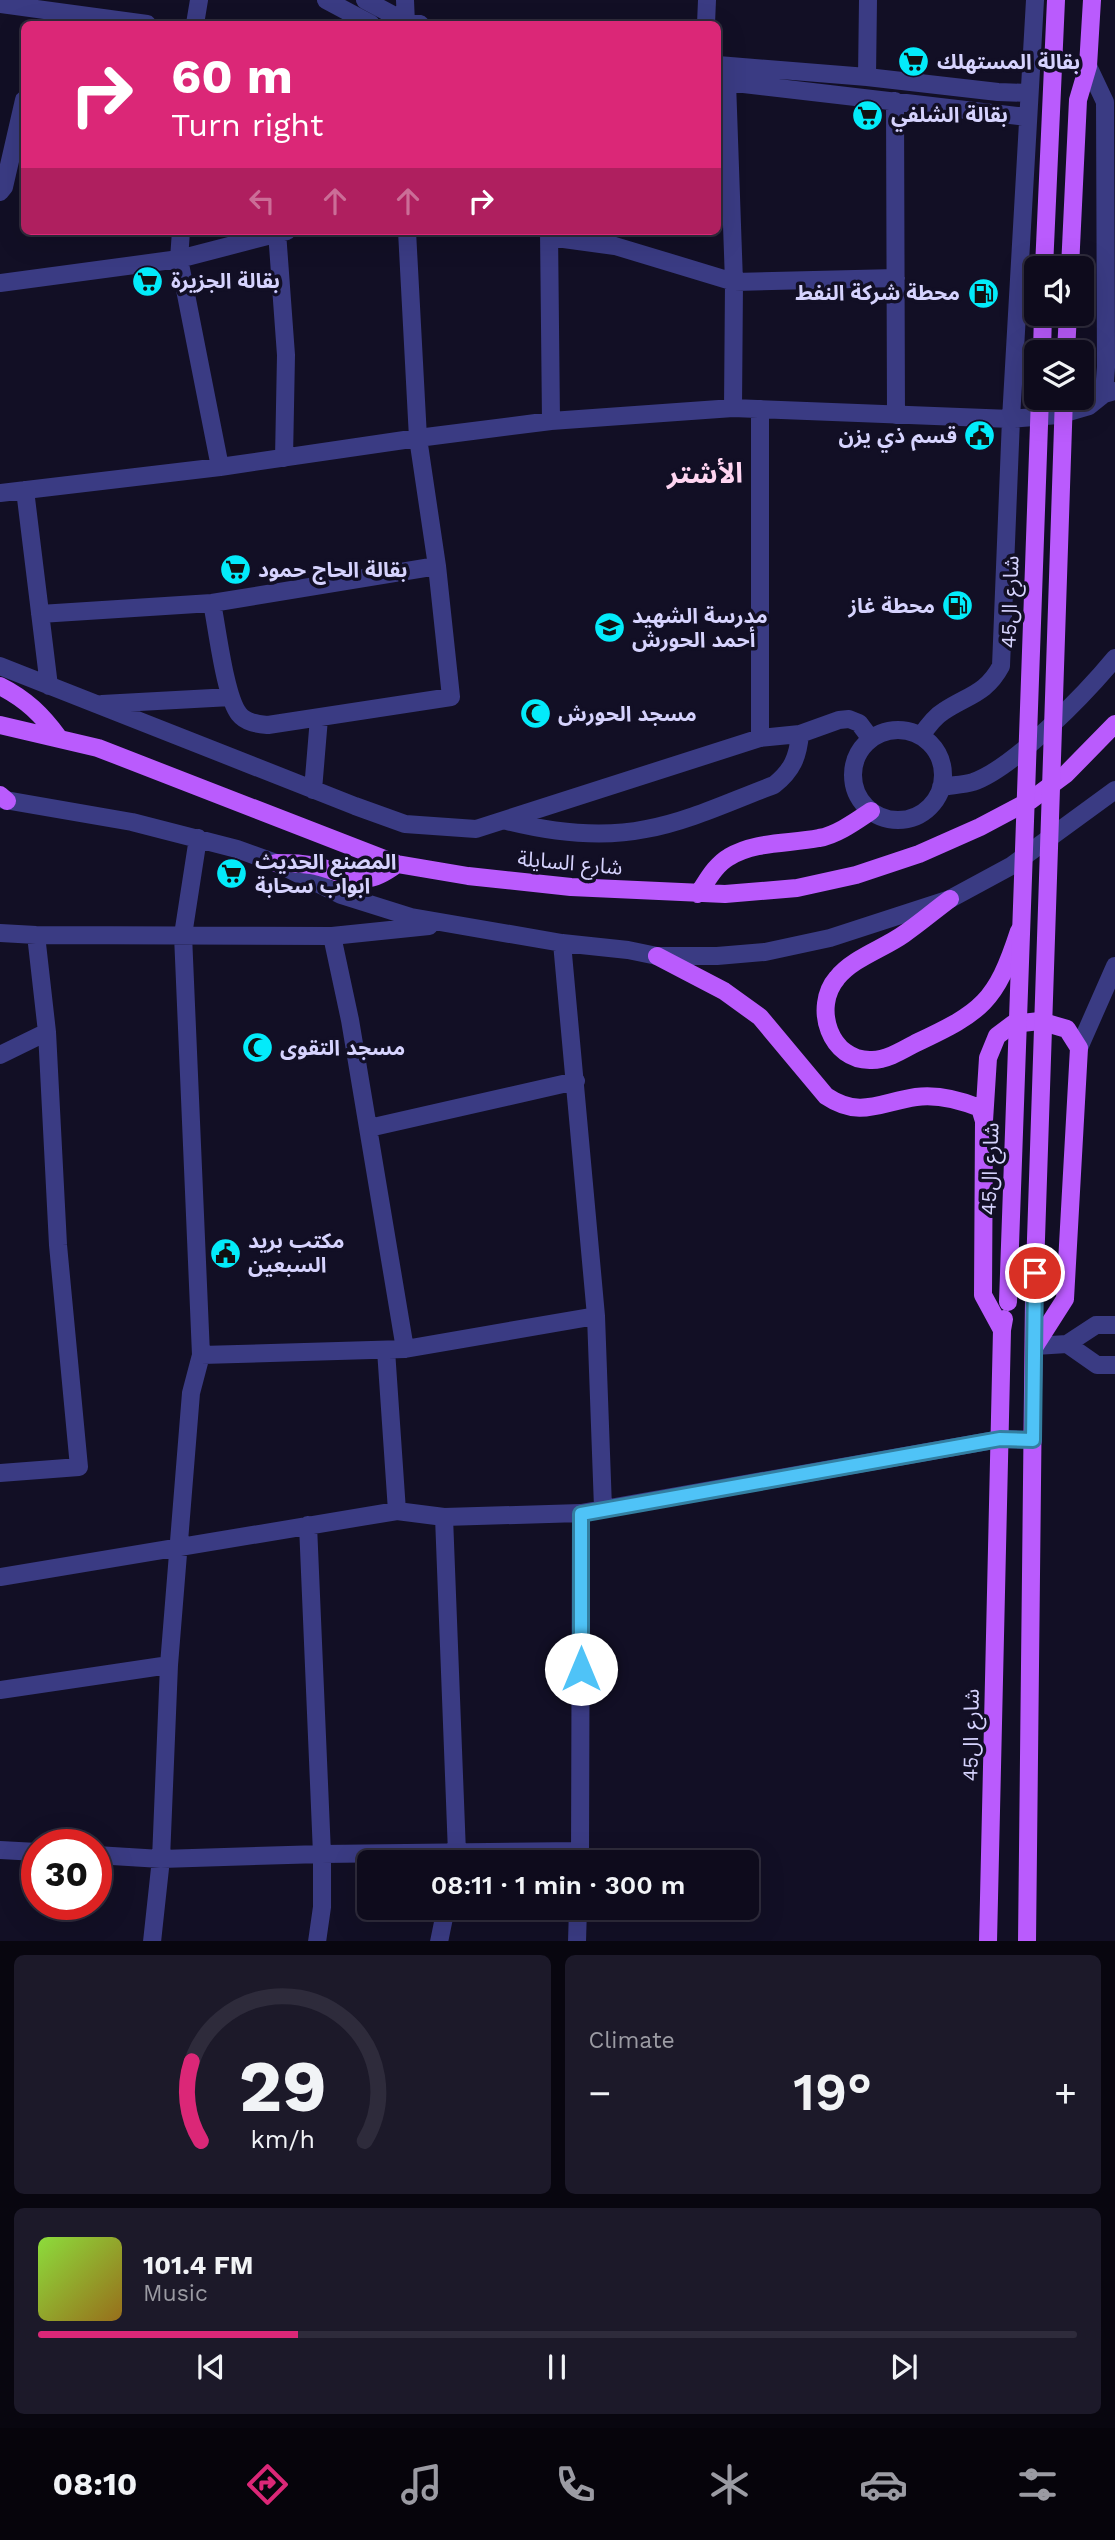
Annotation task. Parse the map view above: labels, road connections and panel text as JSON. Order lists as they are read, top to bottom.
{
  "streets": {
    "main road": ["شارع ال45", "شارع السايلة"]
  },
  "districts": ["الأشتر"],
  "places": {
    "supermarket": [
      "بقالة المستهلك",
      "بقالة الشلفي",
      "بقالة الجزيرة",
      "بقالة الحاج حمود",
      "المصنع الحديث ابواب سحابة"
    ],
    "fuel station": ["محطة شركة النفط", "محطة غاز"],
    "public building": ["قسم ذي يزن", "مكتب بريد السبعين"],
    "school or university": ["مدرسة الشهيد أحمد الحورش"],
    "mosque": ["مسجد الحورش", "مسجد التقوى"]
  },
  "page": {
    "turn": ["60 m", "Turn right"],
    "limit": "30",
    "trip": "08:11 · 1 min · 300 m",
    "tile": "Climate",
    "heat": ["−", "19°", "+"],
    "song": ["101.4 FM", "Music"],
    "tabs": "08:10",
    "gauge": ["29", "km/h"]
  }
}
